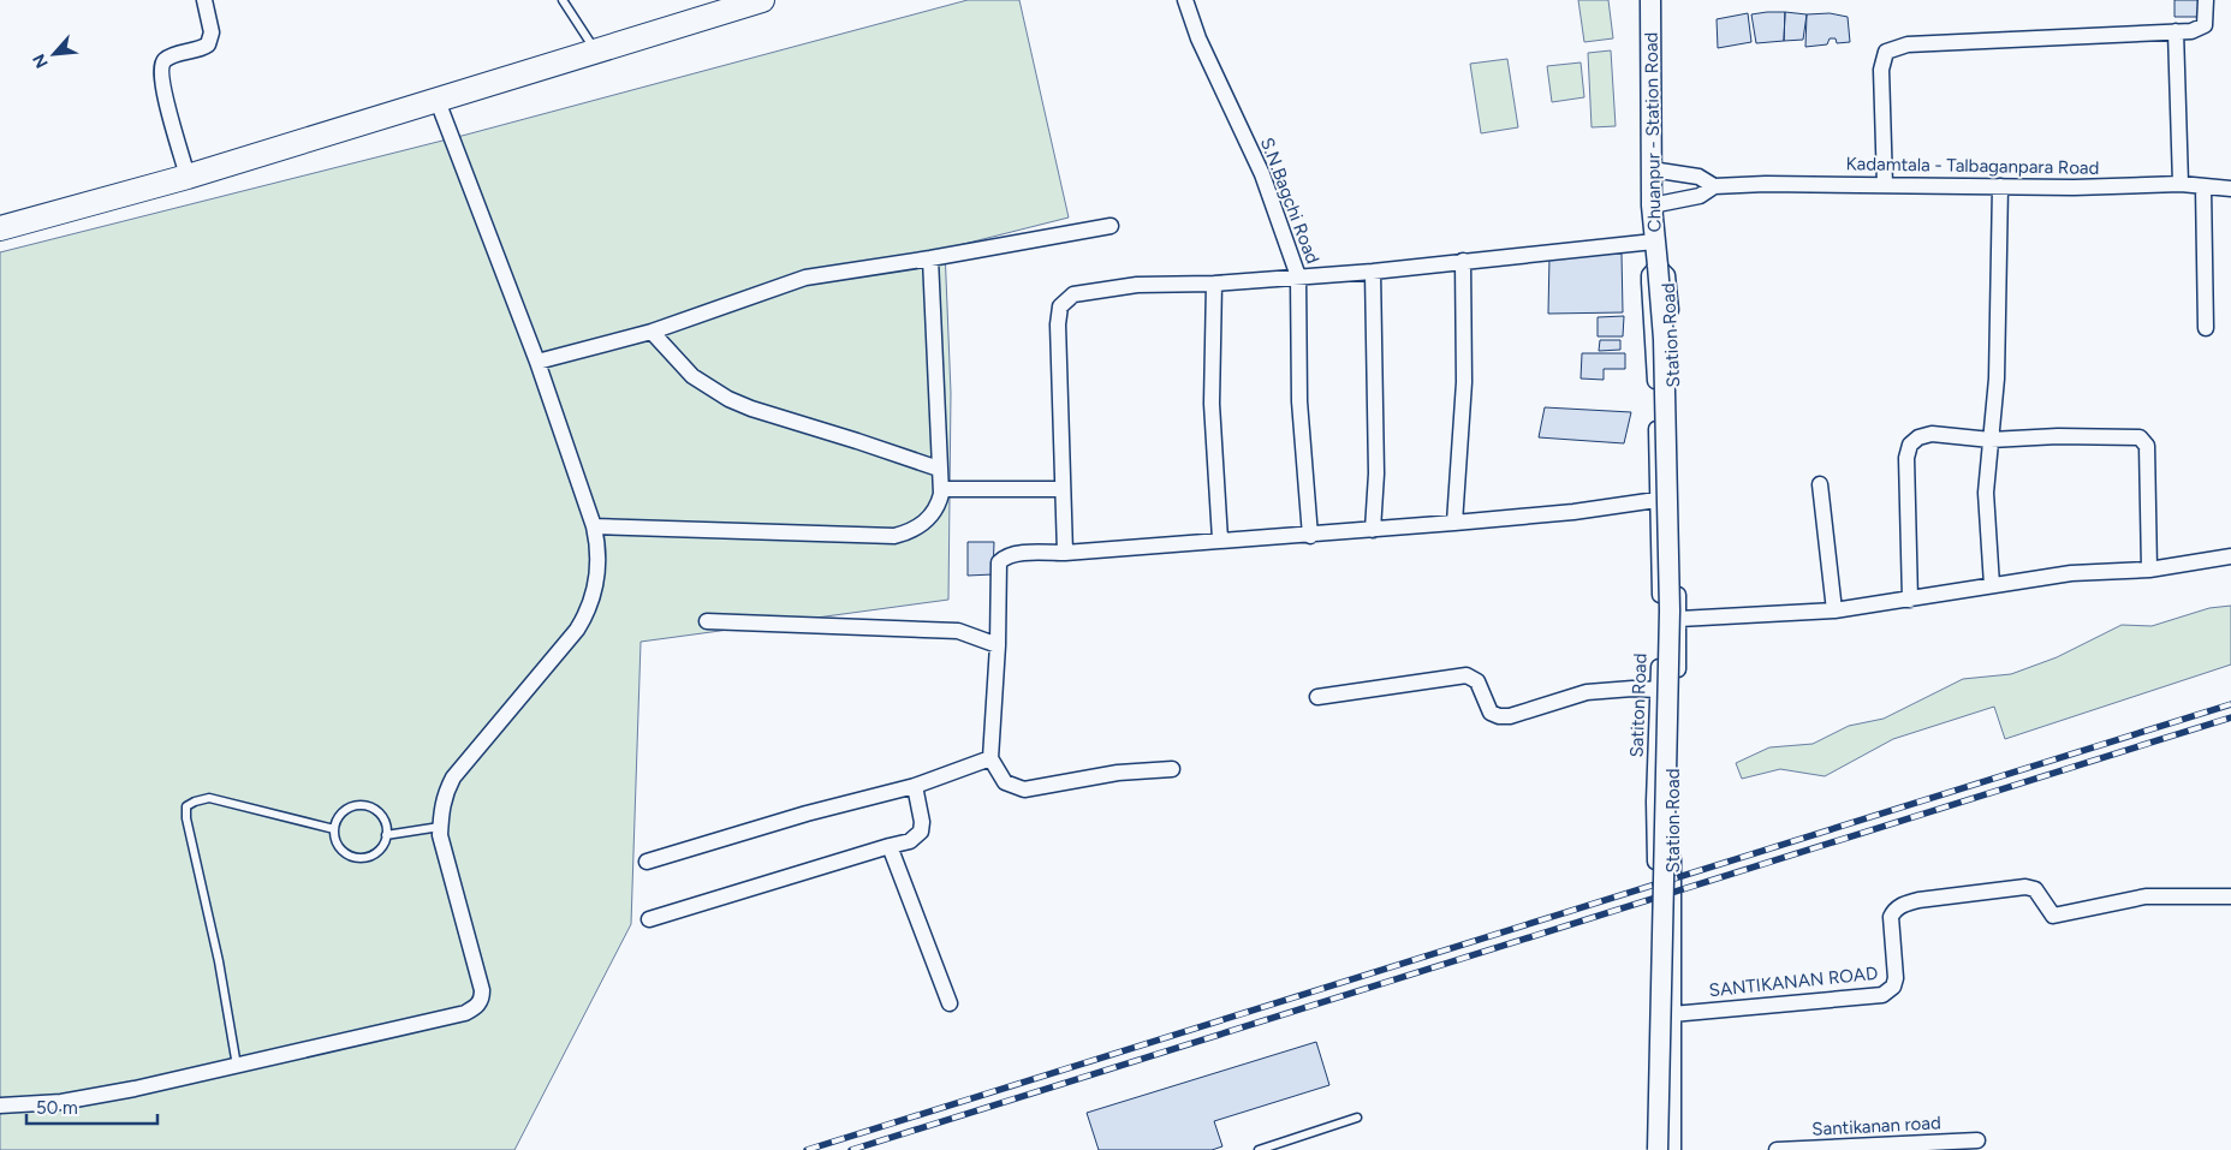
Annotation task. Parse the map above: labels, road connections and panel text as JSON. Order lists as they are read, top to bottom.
{
  "streets": {
    "street": [
      "Chuanpur - Station Road",
      "Kadamtala - Talbaganpara Road",
      "S.N.Bagchi Road",
      "Station Road",
      "Satiton Road",
      "SANTIKANAN ROAD",
      "Santikanan road"
    ]
  },
  "crossings": [
    ["Chuanpur - Station Road", "Kadamtala - Talbaganpara Road"],
    ["Chuanpur - Station Road", "Station Road"],
    ["Chuanpur - Station Road", "Satiton Road"],
    ["Station Road", "Satiton Road"],
    ["Station Road", "SANTIKANAN ROAD"]
  ],
  "scale_bar": "50 m",
  "north": "bottom left"
}
